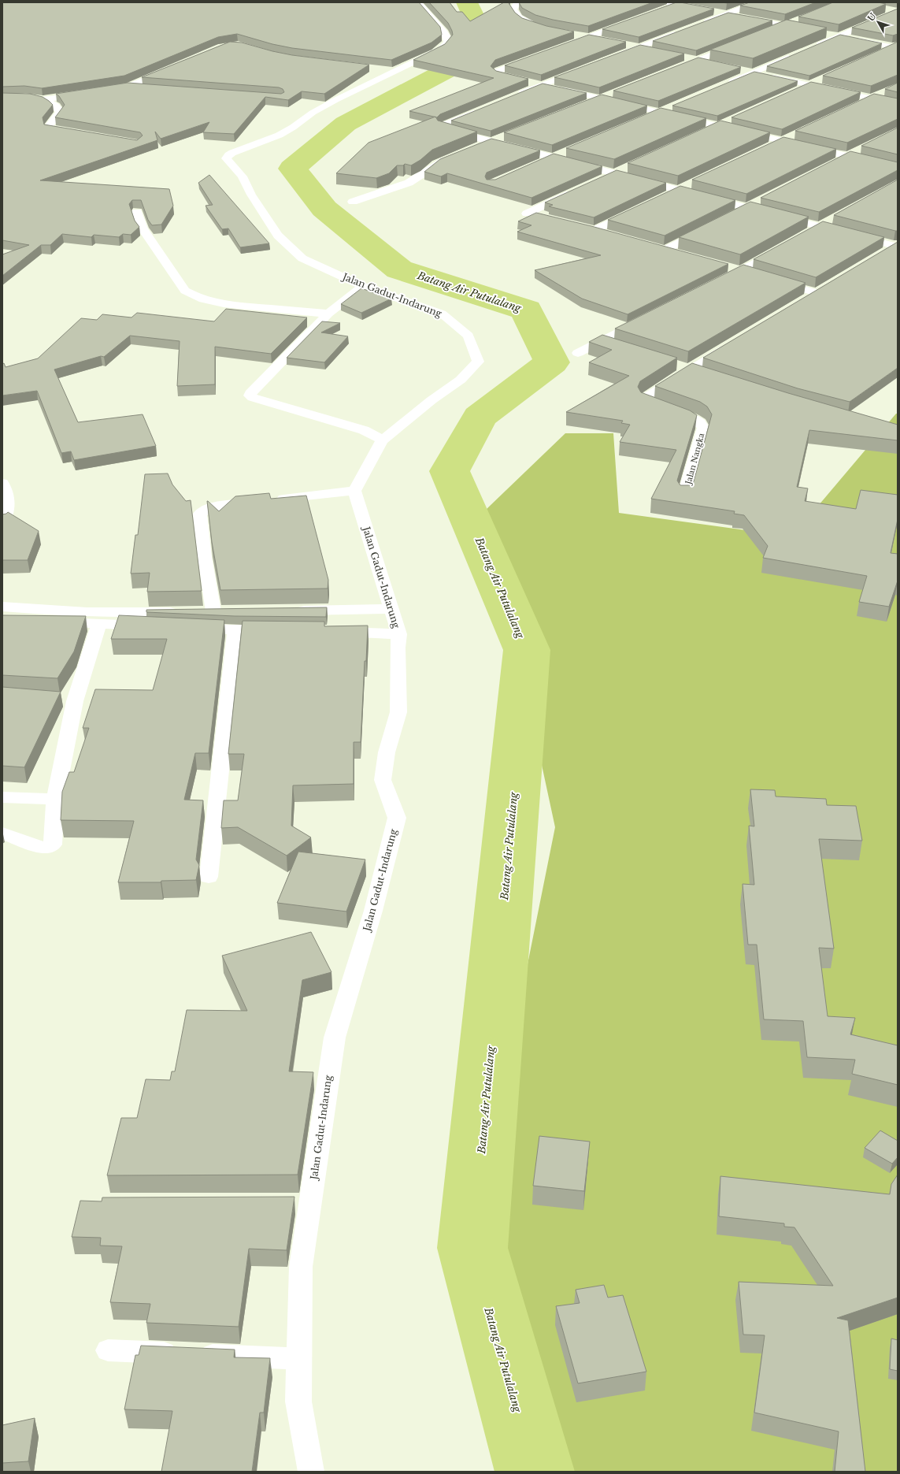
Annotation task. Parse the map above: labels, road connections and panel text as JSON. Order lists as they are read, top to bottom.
{
  "streets": {
    "street": ["Jalan Gadut-Indarung", "Jalan Nangka"]
  },
  "water": ["Batang Air Putulalang"],
  "north": "top left"
}
